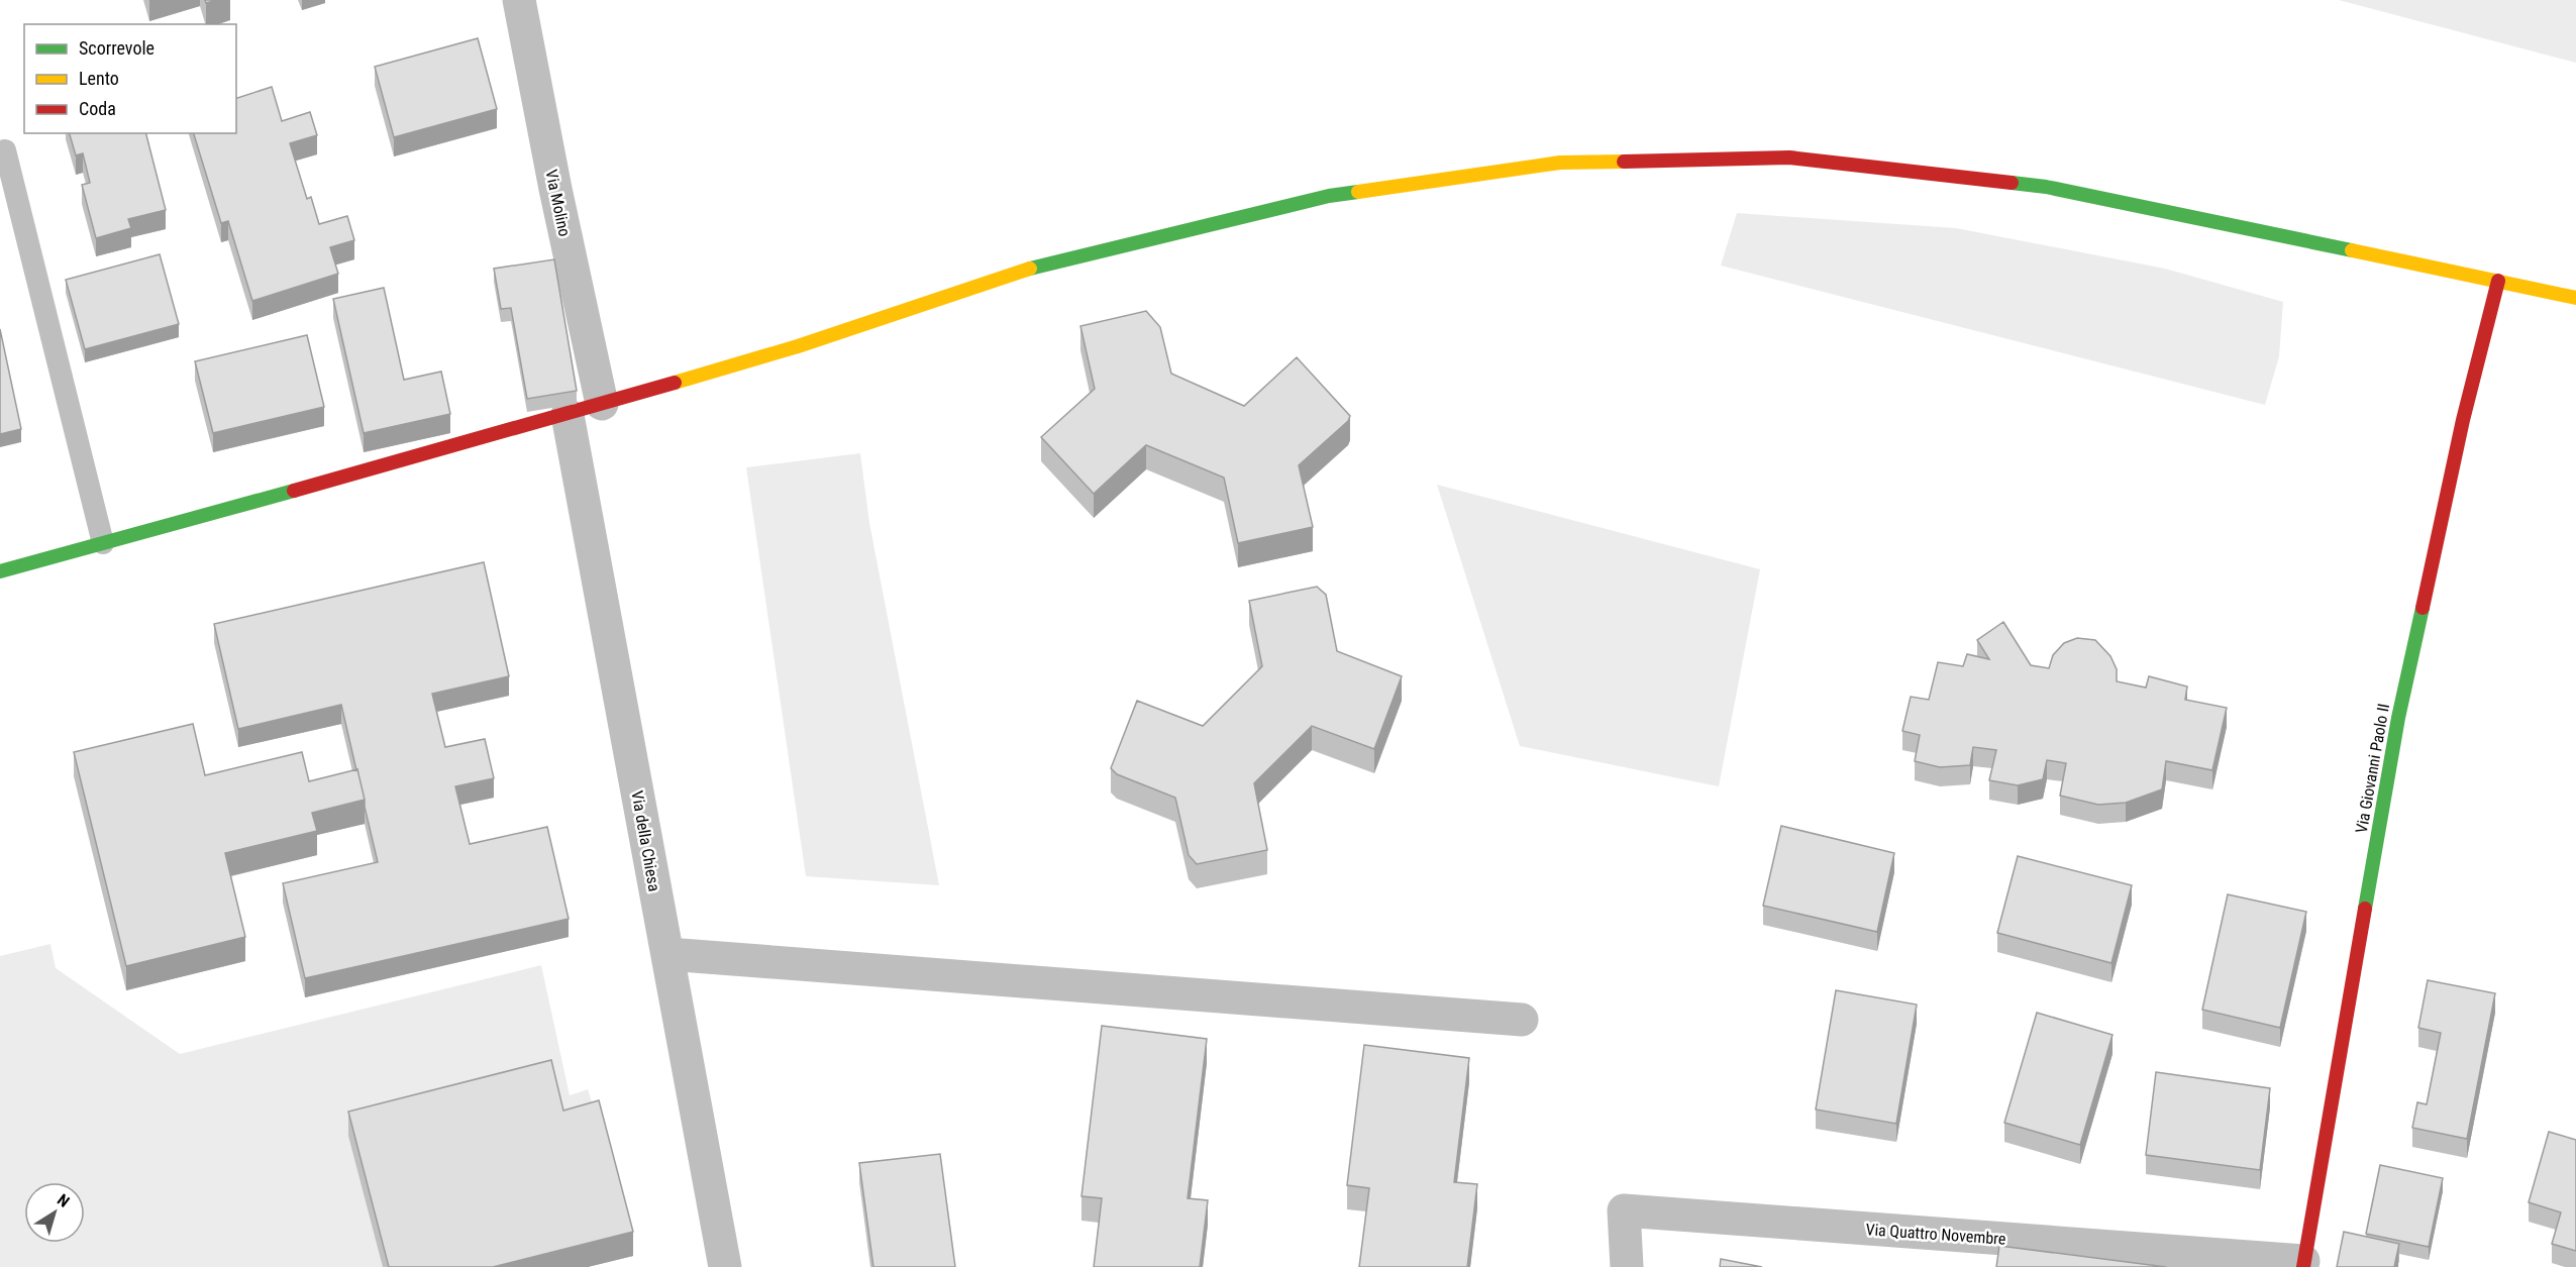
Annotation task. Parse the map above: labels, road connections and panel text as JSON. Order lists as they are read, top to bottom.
{
  "streets": {
    "street": [
      "Via Molino",
      "Via Giovanni Paolo II",
      "Via della Chiesa",
      "Via Quattro Novembre"
    ]
  },
  "crossings": [
    ["Via Giovanni Paolo II", "Via Quattro Novembre"]
  ],
  "legend": ["Scorrevole", "Lento", "Coda"],
  "north": "top right"
}
